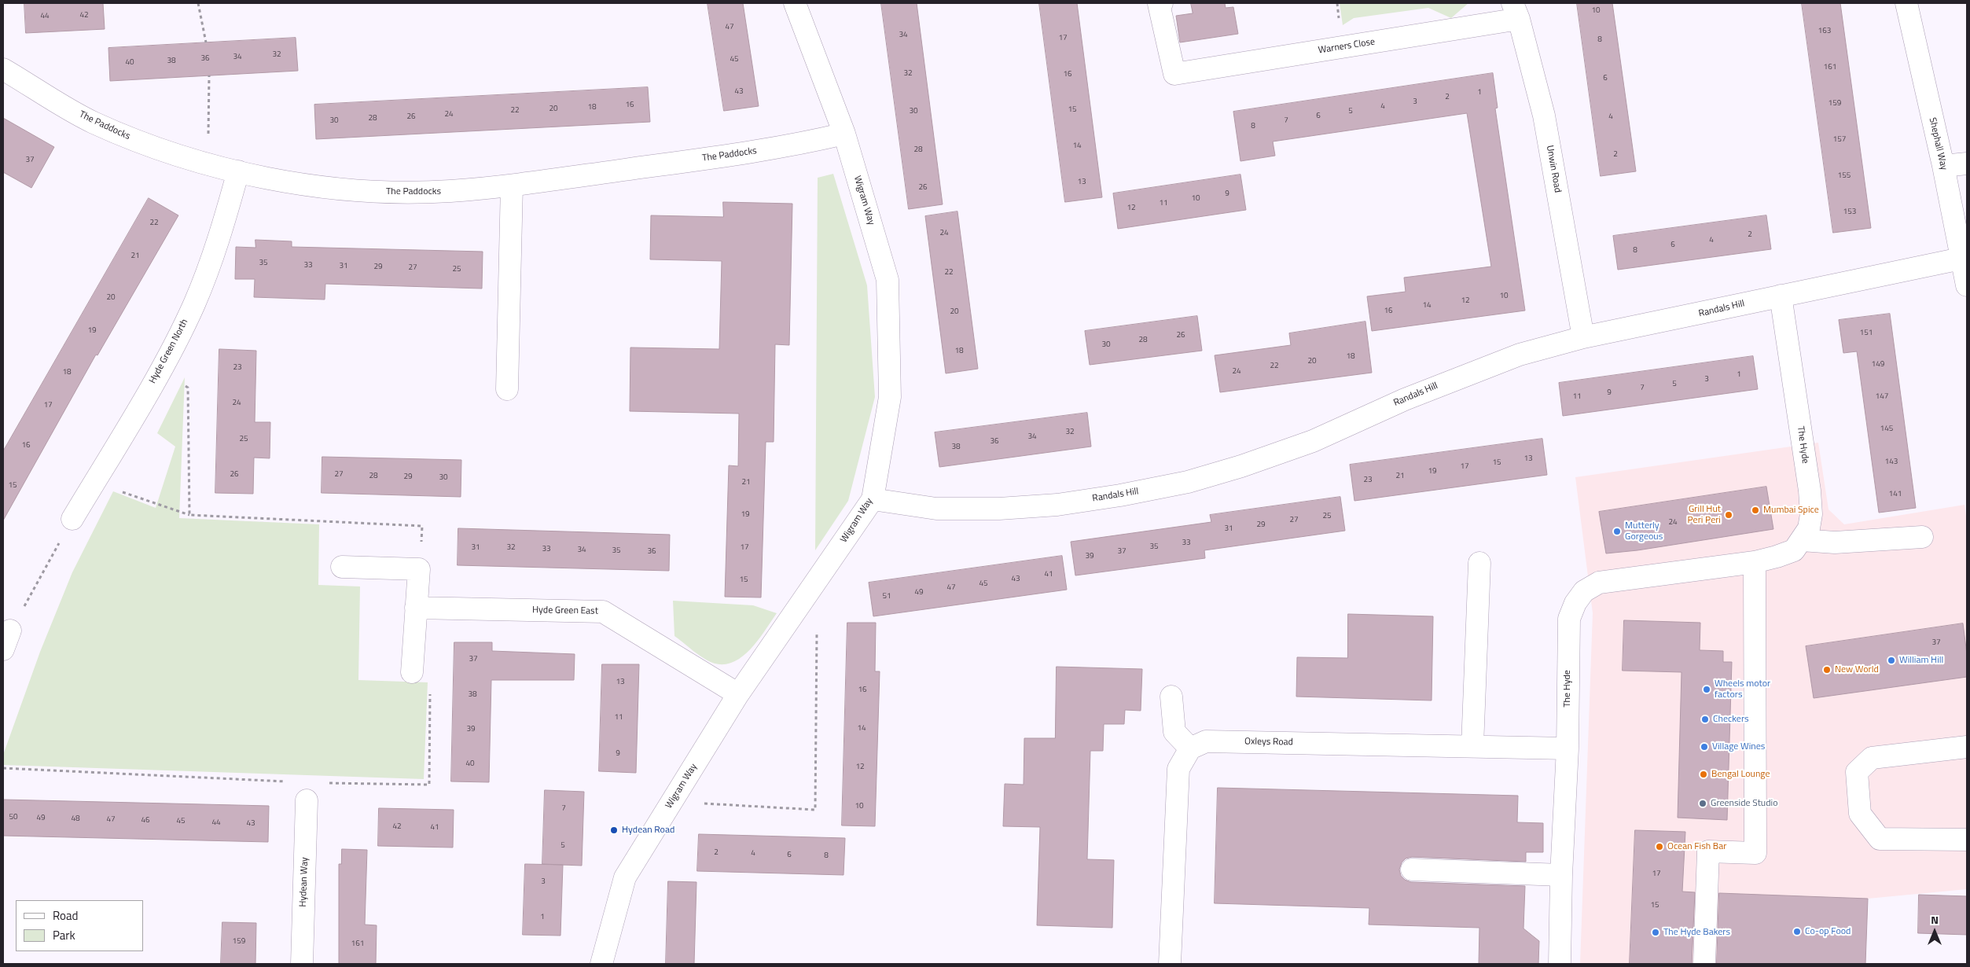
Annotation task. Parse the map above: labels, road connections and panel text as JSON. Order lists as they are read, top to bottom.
{
  "streets": {
    "street": [
      "Warners Close",
      "The Paddocks",
      "Shephall Way",
      "Unwin Road",
      "Wigram Way",
      "Randals Hill",
      "Hyde Green North",
      "The Hyde",
      "Hyde Green East",
      "Oxleys Road",
      "Hydean Way"
    ]
  },
  "crossings": [
    ["Warners Close", "Unwin Road"],
    ["The Paddocks", "Wigram Way"],
    ["The Paddocks", "Hyde Green North"],
    ["Shephall Way", "Randals Hill"],
    ["Unwin Road", "Randals Hill"],
    ["Wigram Way", "Randals Hill"],
    ["Wigram Way", "Hyde Green East"],
    ["Randals Hill", "The Hyde"],
    ["The Hyde", "Oxleys Road"]
  ],
  "places": [
    "Mumbai Spice",
    "Grill Hut Peri Peri",
    "Mutterly Gorgeous",
    "William Hill",
    "New World",
    "Wheels motor factors",
    "Checkers",
    "Village Wines",
    "Bengal Lounge",
    "Greenside Studio",
    "Hydean Road",
    "Ocean Fish Bar",
    "Co-op Food",
    "The Hyde Bakers"
  ],
  "house_numbers": [
    "10",
    "42",
    "44",
    "47",
    "163",
    "34",
    "17",
    "8",
    "32",
    "34",
    "36",
    "45",
    "38",
    "40",
    "161",
    "32",
    "16",
    "6",
    "43",
    "1",
    "2",
    "3",
    "159",
    "16",
    "4",
    "18",
    "20",
    "15",
    "22",
    "30",
    "5",
    "24",
    "6",
    "26",
    "4",
    "28",
    "30",
    "7",
    "8",
    "157",
    "14",
    "28",
    "2",
    "37",
    "155",
    "13",
    "26",
    "9",
    "10",
    "11",
    "12",
    "153",
    "22",
    "24",
    "2",
    "4",
    "6",
    "8",
    "21",
    "35",
    "33",
    "31",
    "29",
    "27",
    "25",
    "22",
    "10",
    "20",
    "12",
    "14",
    "16",
    "20",
    "19",
    "151",
    "26",
    "28",
    "30",
    "18",
    "18",
    "20",
    "149",
    "22",
    "23",
    "24",
    "18",
    "1",
    "3",
    "5",
    "7",
    "9",
    "11",
    "147",
    "24",
    "17",
    "145",
    "32",
    "34",
    "25",
    "36",
    "16",
    "38",
    "13",
    "143",
    "15",
    "17",
    "19",
    "26",
    "27",
    "28",
    "21",
    "29",
    "30",
    "23",
    "21",
    "15",
    "141",
    "19",
    "25",
    "27",
    "24",
    "29",
    "31",
    "33",
    "35",
    "31",
    "32",
    "17",
    "33",
    "34",
    "35",
    "36",
    "37",
    "39",
    "41",
    "43",
    "15",
    "45",
    "47",
    "49",
    "51",
    "37",
    "37",
    "13",
    "16",
    "38",
    "11",
    "14",
    "39",
    "9",
    "40",
    "12",
    "10",
    "7",
    "50",
    "49",
    "48",
    "47",
    "46",
    "45",
    "44",
    "43",
    "42",
    "41",
    "5",
    "2",
    "4",
    "6",
    "8",
    "17",
    "3",
    "15",
    "1",
    "159",
    "161"
  ],
  "legend": ["Road", "Park"],
  "north": "top"
}
